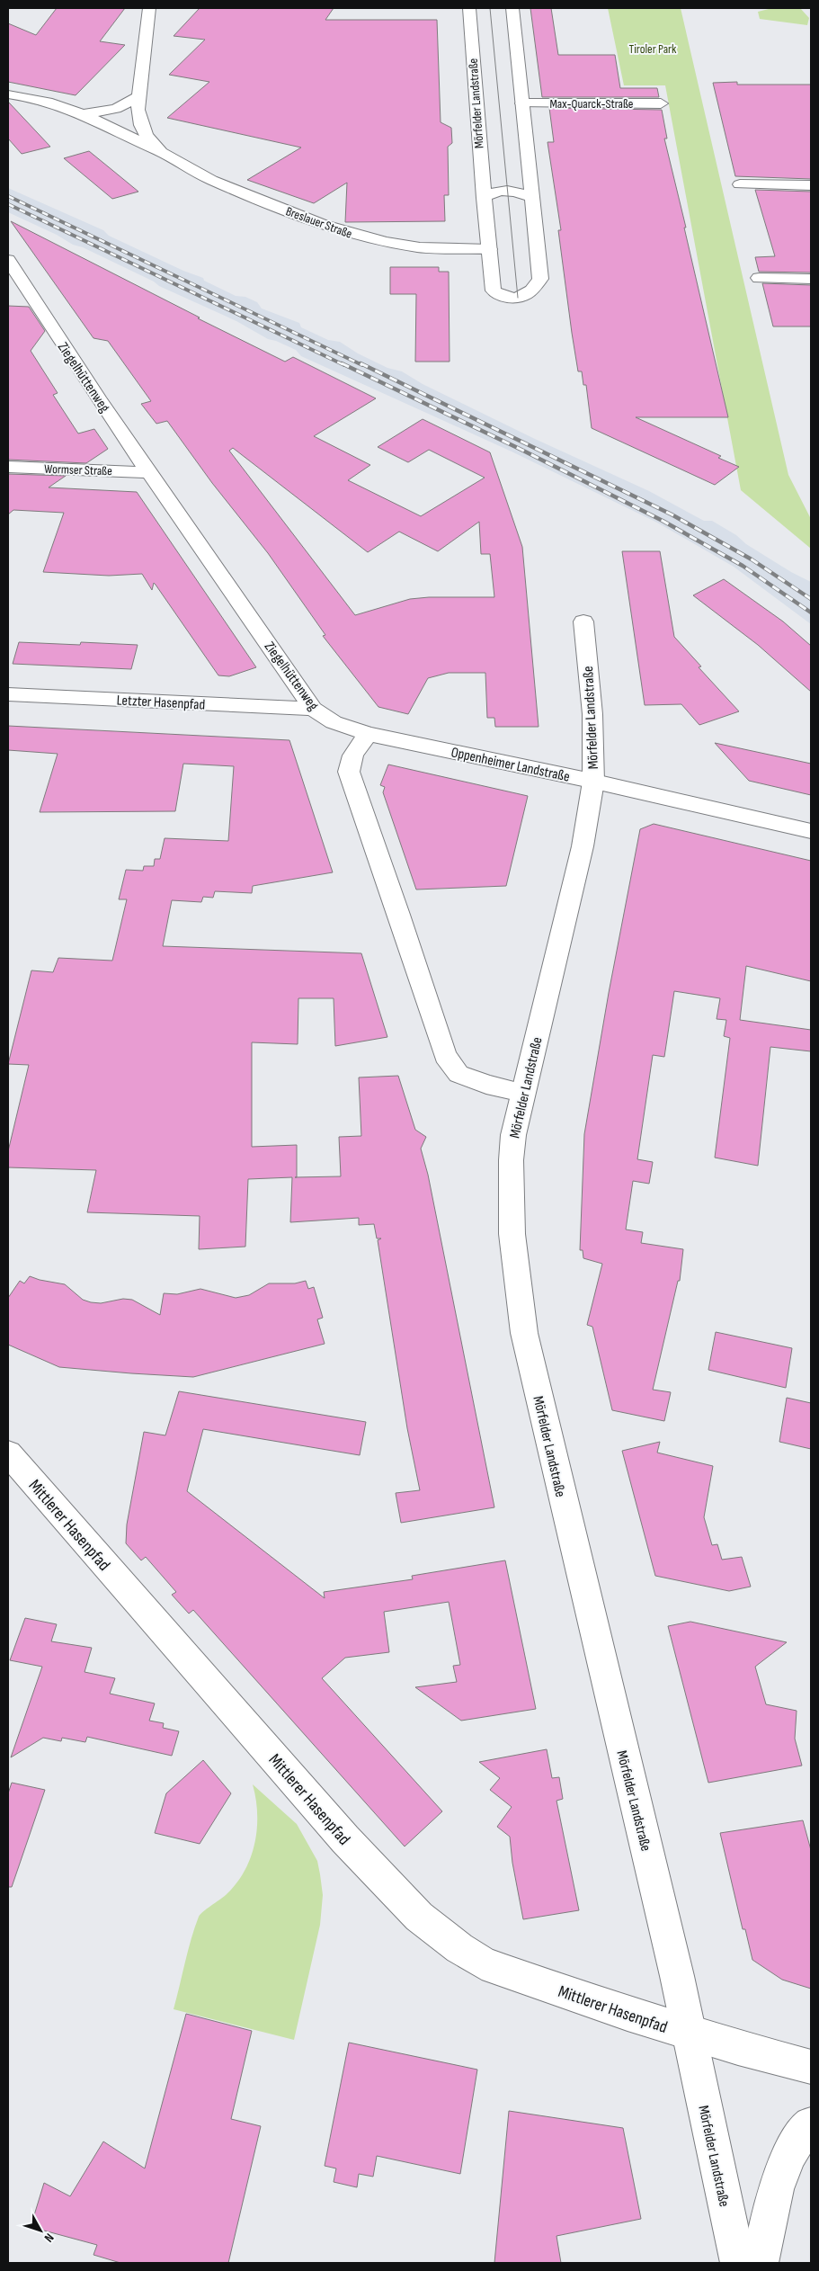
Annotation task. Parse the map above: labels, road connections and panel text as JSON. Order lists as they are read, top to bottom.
{
  "streets": {
    "street": [
      "Mörfelder Landstraße",
      "Max-Quarck-Straße",
      "Breslauer Straße",
      "Ziegelhüttenweg",
      "Wormser Straße",
      "Letzter Hasenpfad",
      "Oppenheimer Landstraße",
      "Mittlerer Hasenpfad"
    ]
  },
  "crossings": [
    ["Mörfelder Landstraße", "Max-Quarck-Straße"],
    ["Mörfelder Landstraße", "Breslauer Straße"],
    ["Mörfelder Landstraße", "Oppenheimer Landstraße"],
    ["Mörfelder Landstraße", "Mittlerer Hasenpfad"],
    ["Ziegelhüttenweg", "Wormser Straße"],
    ["Ziegelhüttenweg", "Letzter Hasenpfad"],
    ["Ziegelhüttenweg", "Oppenheimer Landstraße"]
  ],
  "parks": ["Tiroler Park"],
  "north": "bottom right"
}
